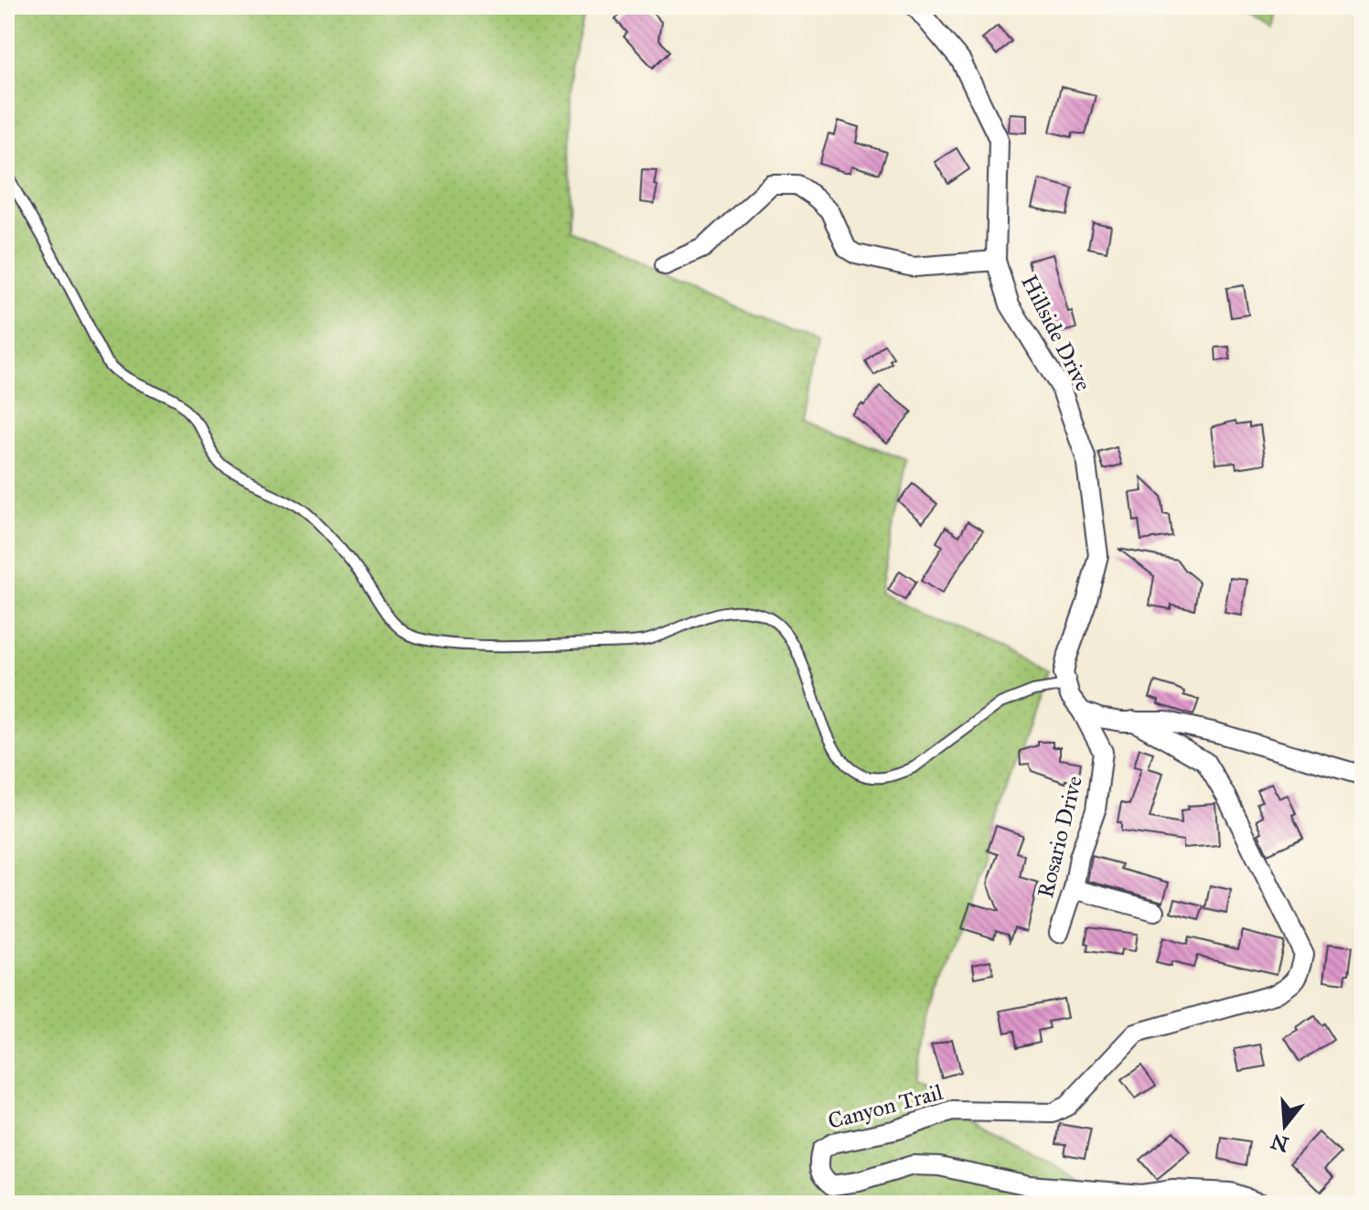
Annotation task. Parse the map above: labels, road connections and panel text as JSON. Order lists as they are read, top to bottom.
{
  "streets": {
    "street": ["Hillside Drive", "Rosario Drive", "Canyon Trail"]
  },
  "north": "bottom"
}
